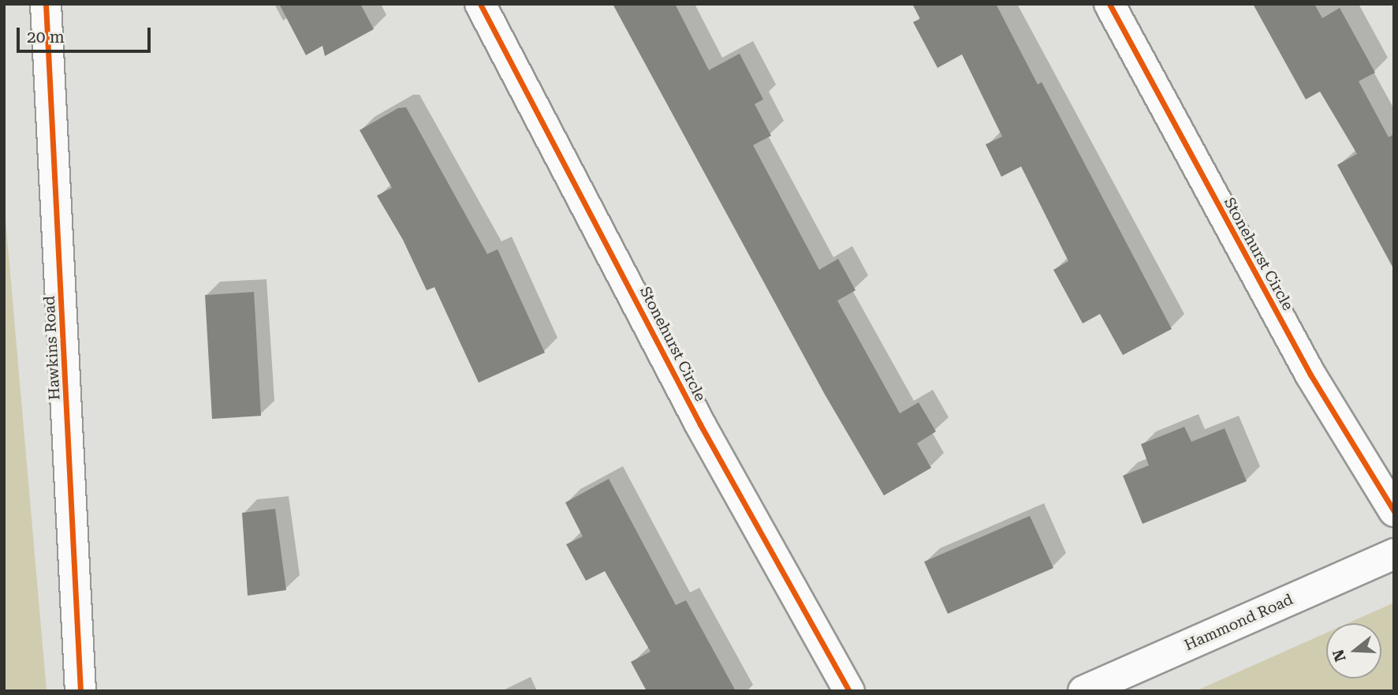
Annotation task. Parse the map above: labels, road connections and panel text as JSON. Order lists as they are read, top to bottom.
{
  "streets": {
    "street": ["Stonehurst Circle", "Hawkins Road", "Hammond Road"]
  },
  "scale_bar": "20 m",
  "north": "left"
}
